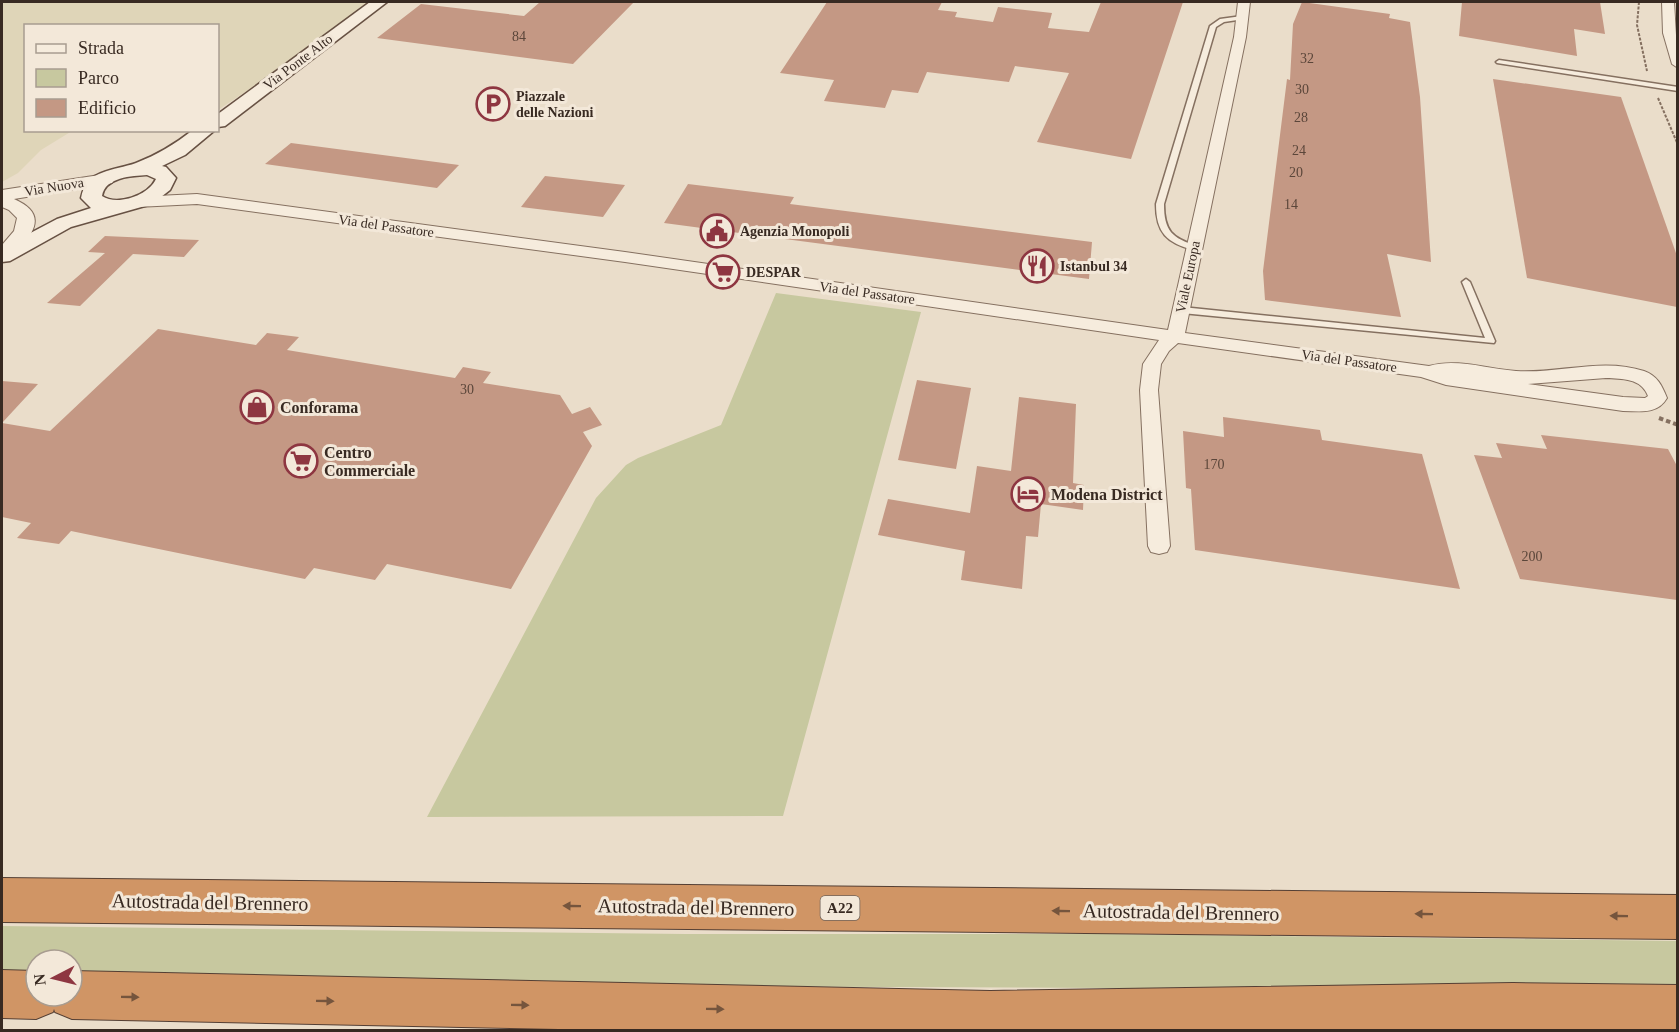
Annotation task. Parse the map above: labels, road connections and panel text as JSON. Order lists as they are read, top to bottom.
{
  "streets": {
    "highway": ["Autostrada del Brennero", "A22"],
    "main road": ["Via Ponte Alto"],
    "street": ["Via Nuova", "Via del Passatore", "Viale Europa"]
  },
  "crossings": [
    ["Via del Passatore", "Viale Europa"]
  ],
  "places": {
    "parking": ["Piazzale delle Nazioni"],
    "public building": ["Agenzia Monopoli"],
    "restaurant": ["Istanbul 34"],
    "supermarket": ["DESPAR", "Centro Commerciale"],
    "shop": ["Conforama"],
    "hotel": ["Modena District"]
  },
  "house_numbers": [
    "84",
    "32",
    "30",
    "28",
    "24",
    "20",
    "14",
    "30",
    "170",
    "200"
  ],
  "legend": ["Strada", "Parco", "Edificio"],
  "north": "left"
}
